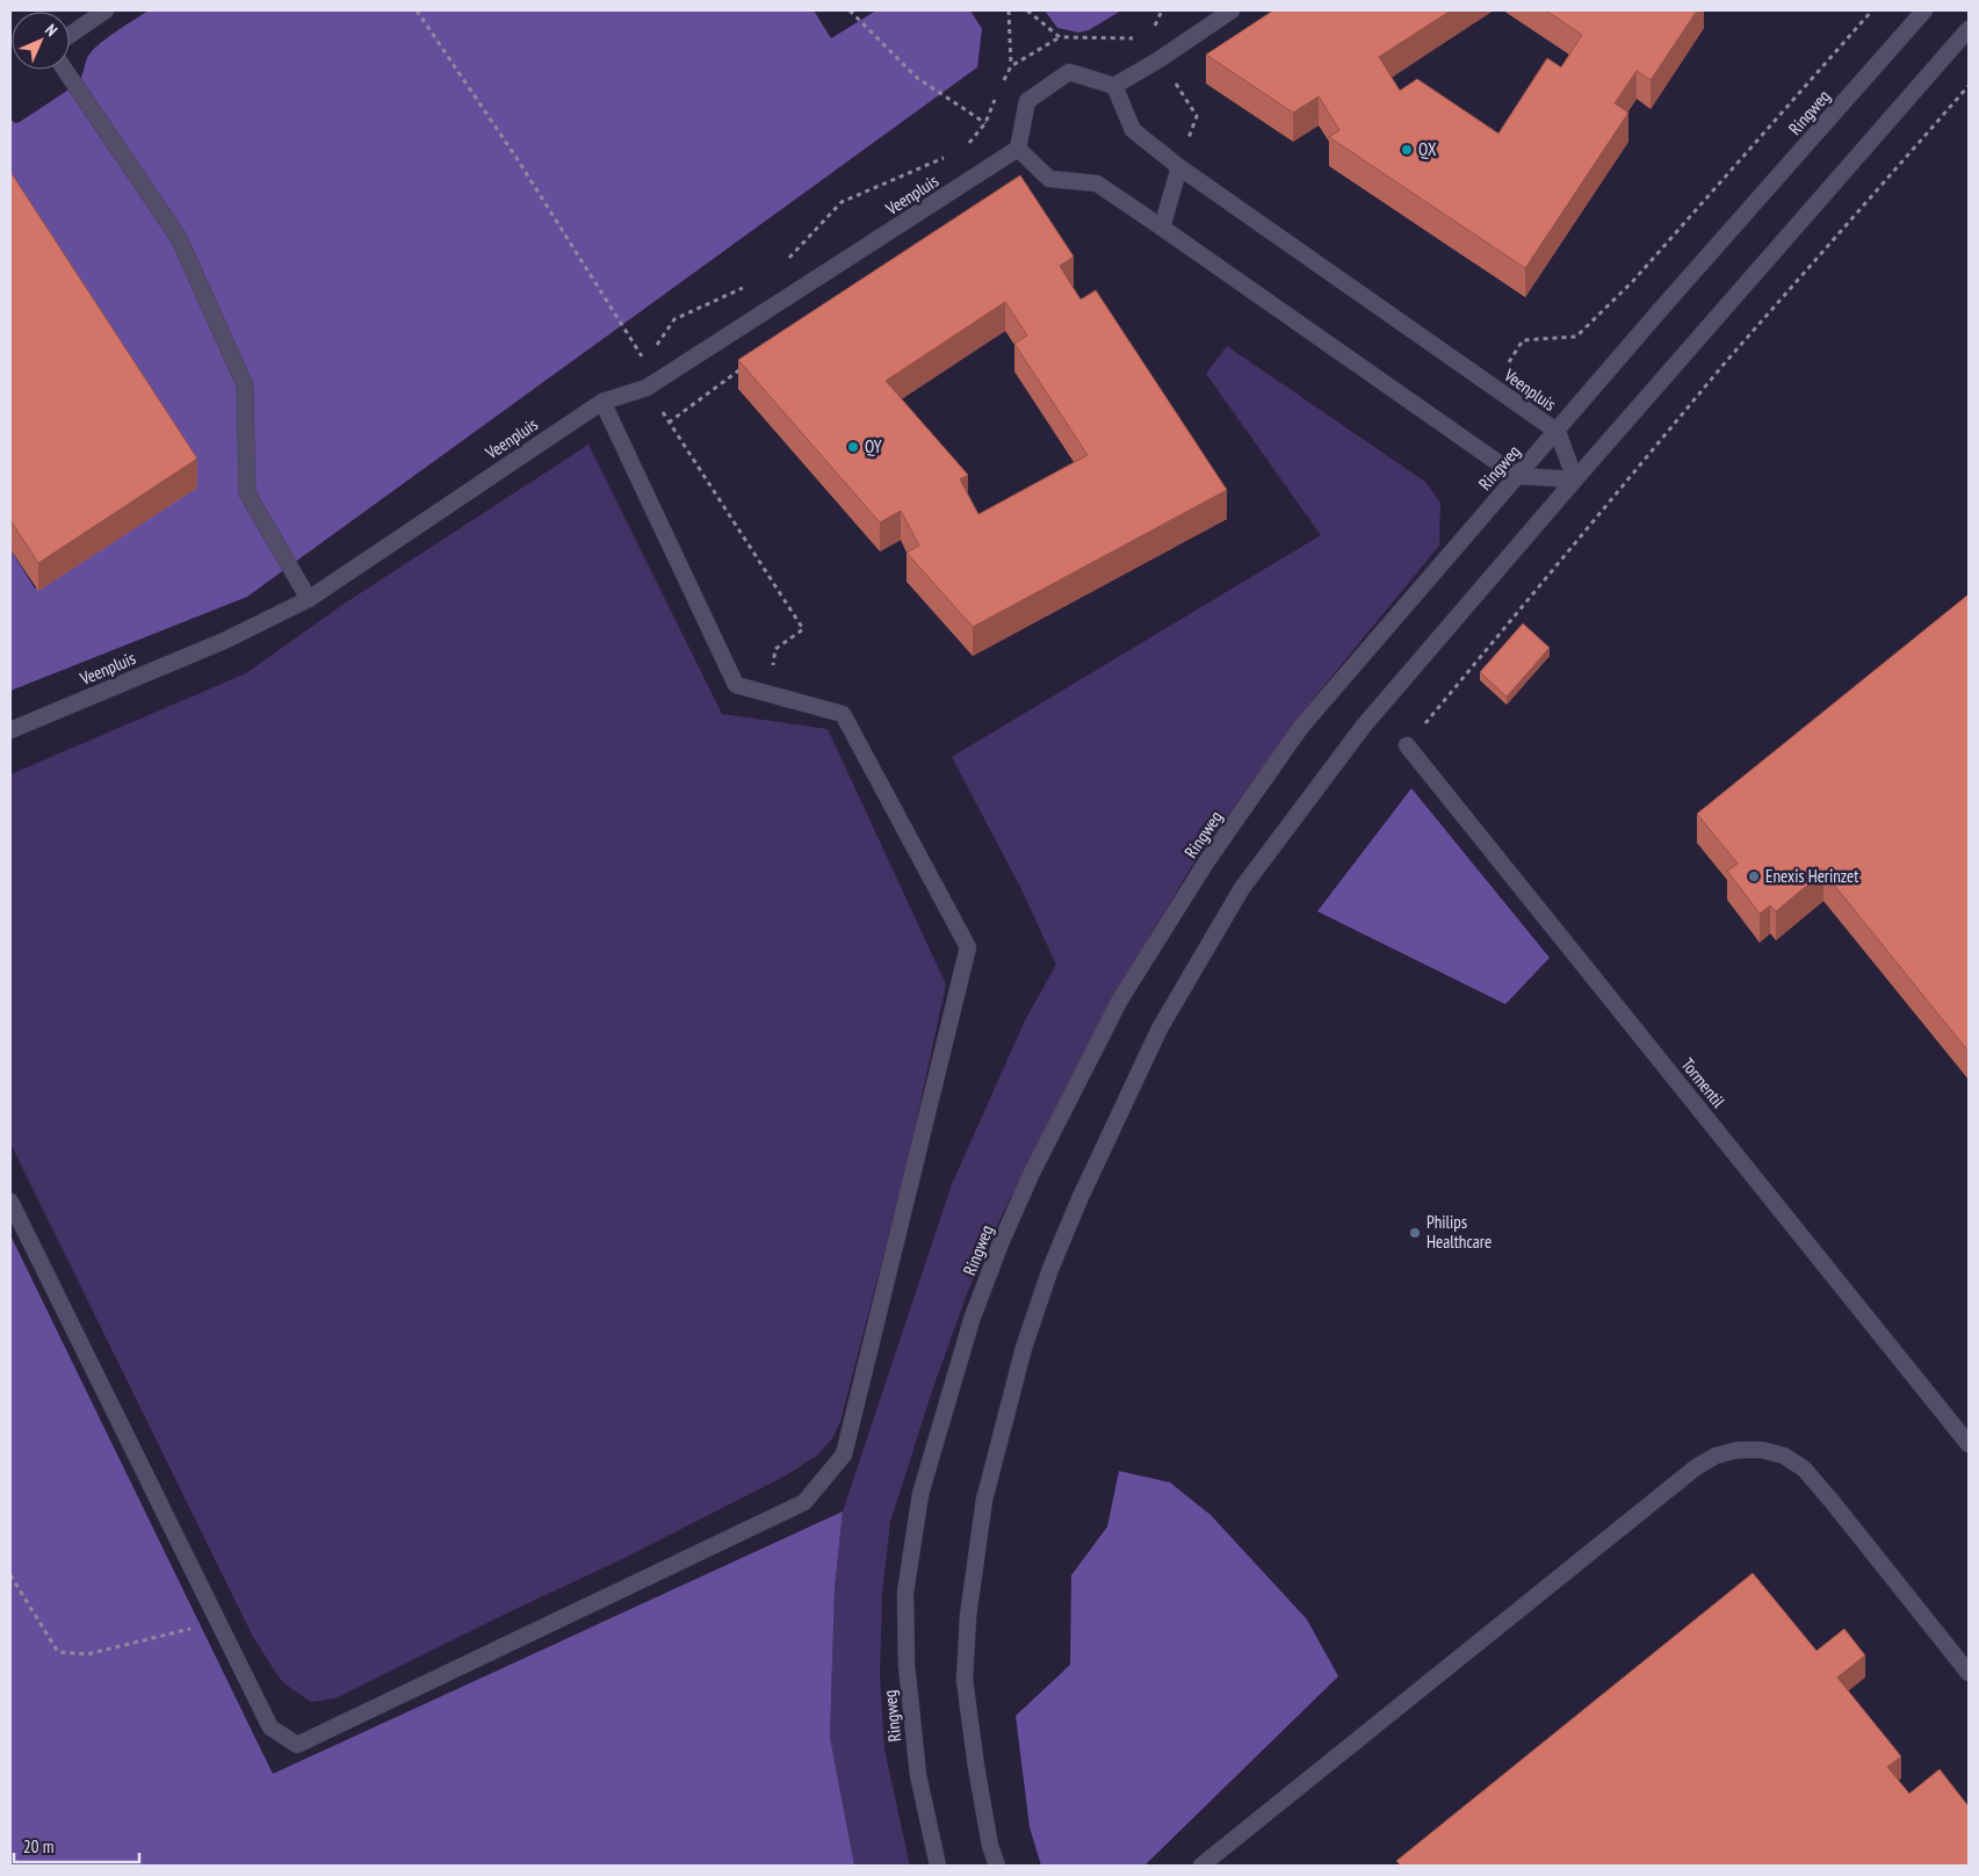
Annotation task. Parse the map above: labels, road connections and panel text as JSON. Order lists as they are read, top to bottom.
{
  "streets": {
    "main road": ["Ringweg", "Veenpluis", "Tormentil"]
  },
  "crossings": [
    ["Ringweg", "Veenpluis"]
  ],
  "places": [
    "QX",
    "QY",
    "Enexis Herinzet",
    "Philips Healthcare"
  ],
  "scale_bar": "20 m",
  "north": "top right"
}
